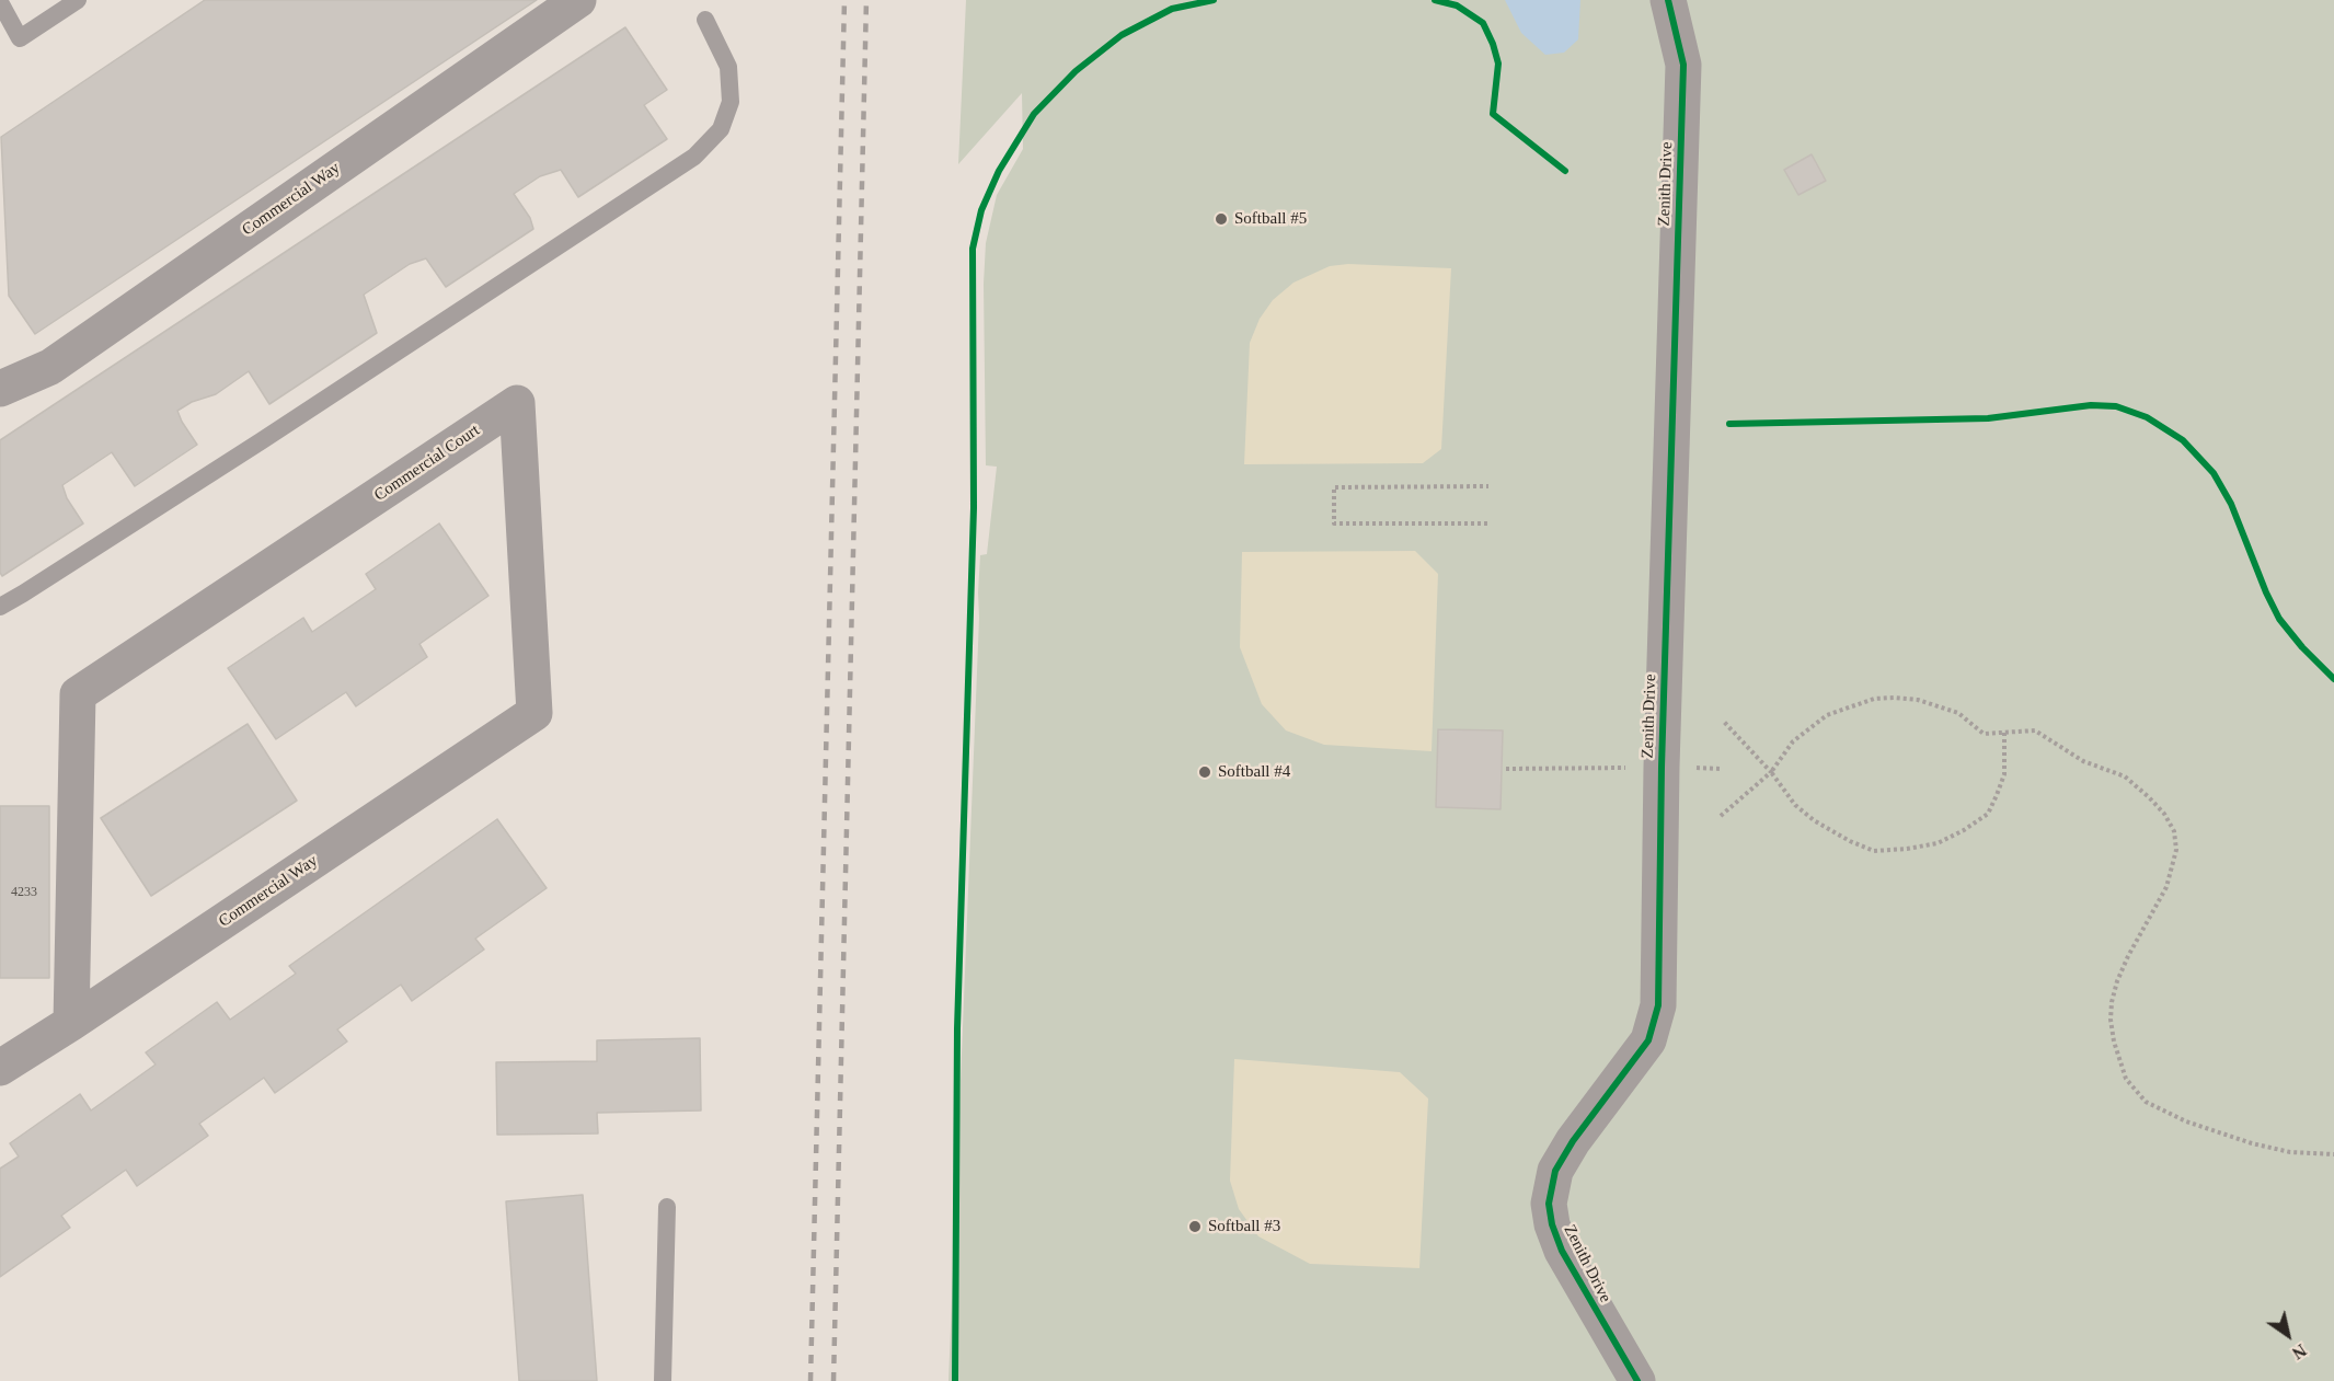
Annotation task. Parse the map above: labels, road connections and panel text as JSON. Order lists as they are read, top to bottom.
{
  "streets": {
    "street": ["Zenith Drive", "Commercial Way", "Commercial Court"]
  },
  "crossings": [
    ["Commercial Way", "Commercial Court"]
  ],
  "places": ["Softball #5", "Softball #4", "Softball #3"],
  "house_numbers": ["4233"],
  "north": "bottom right"
}
